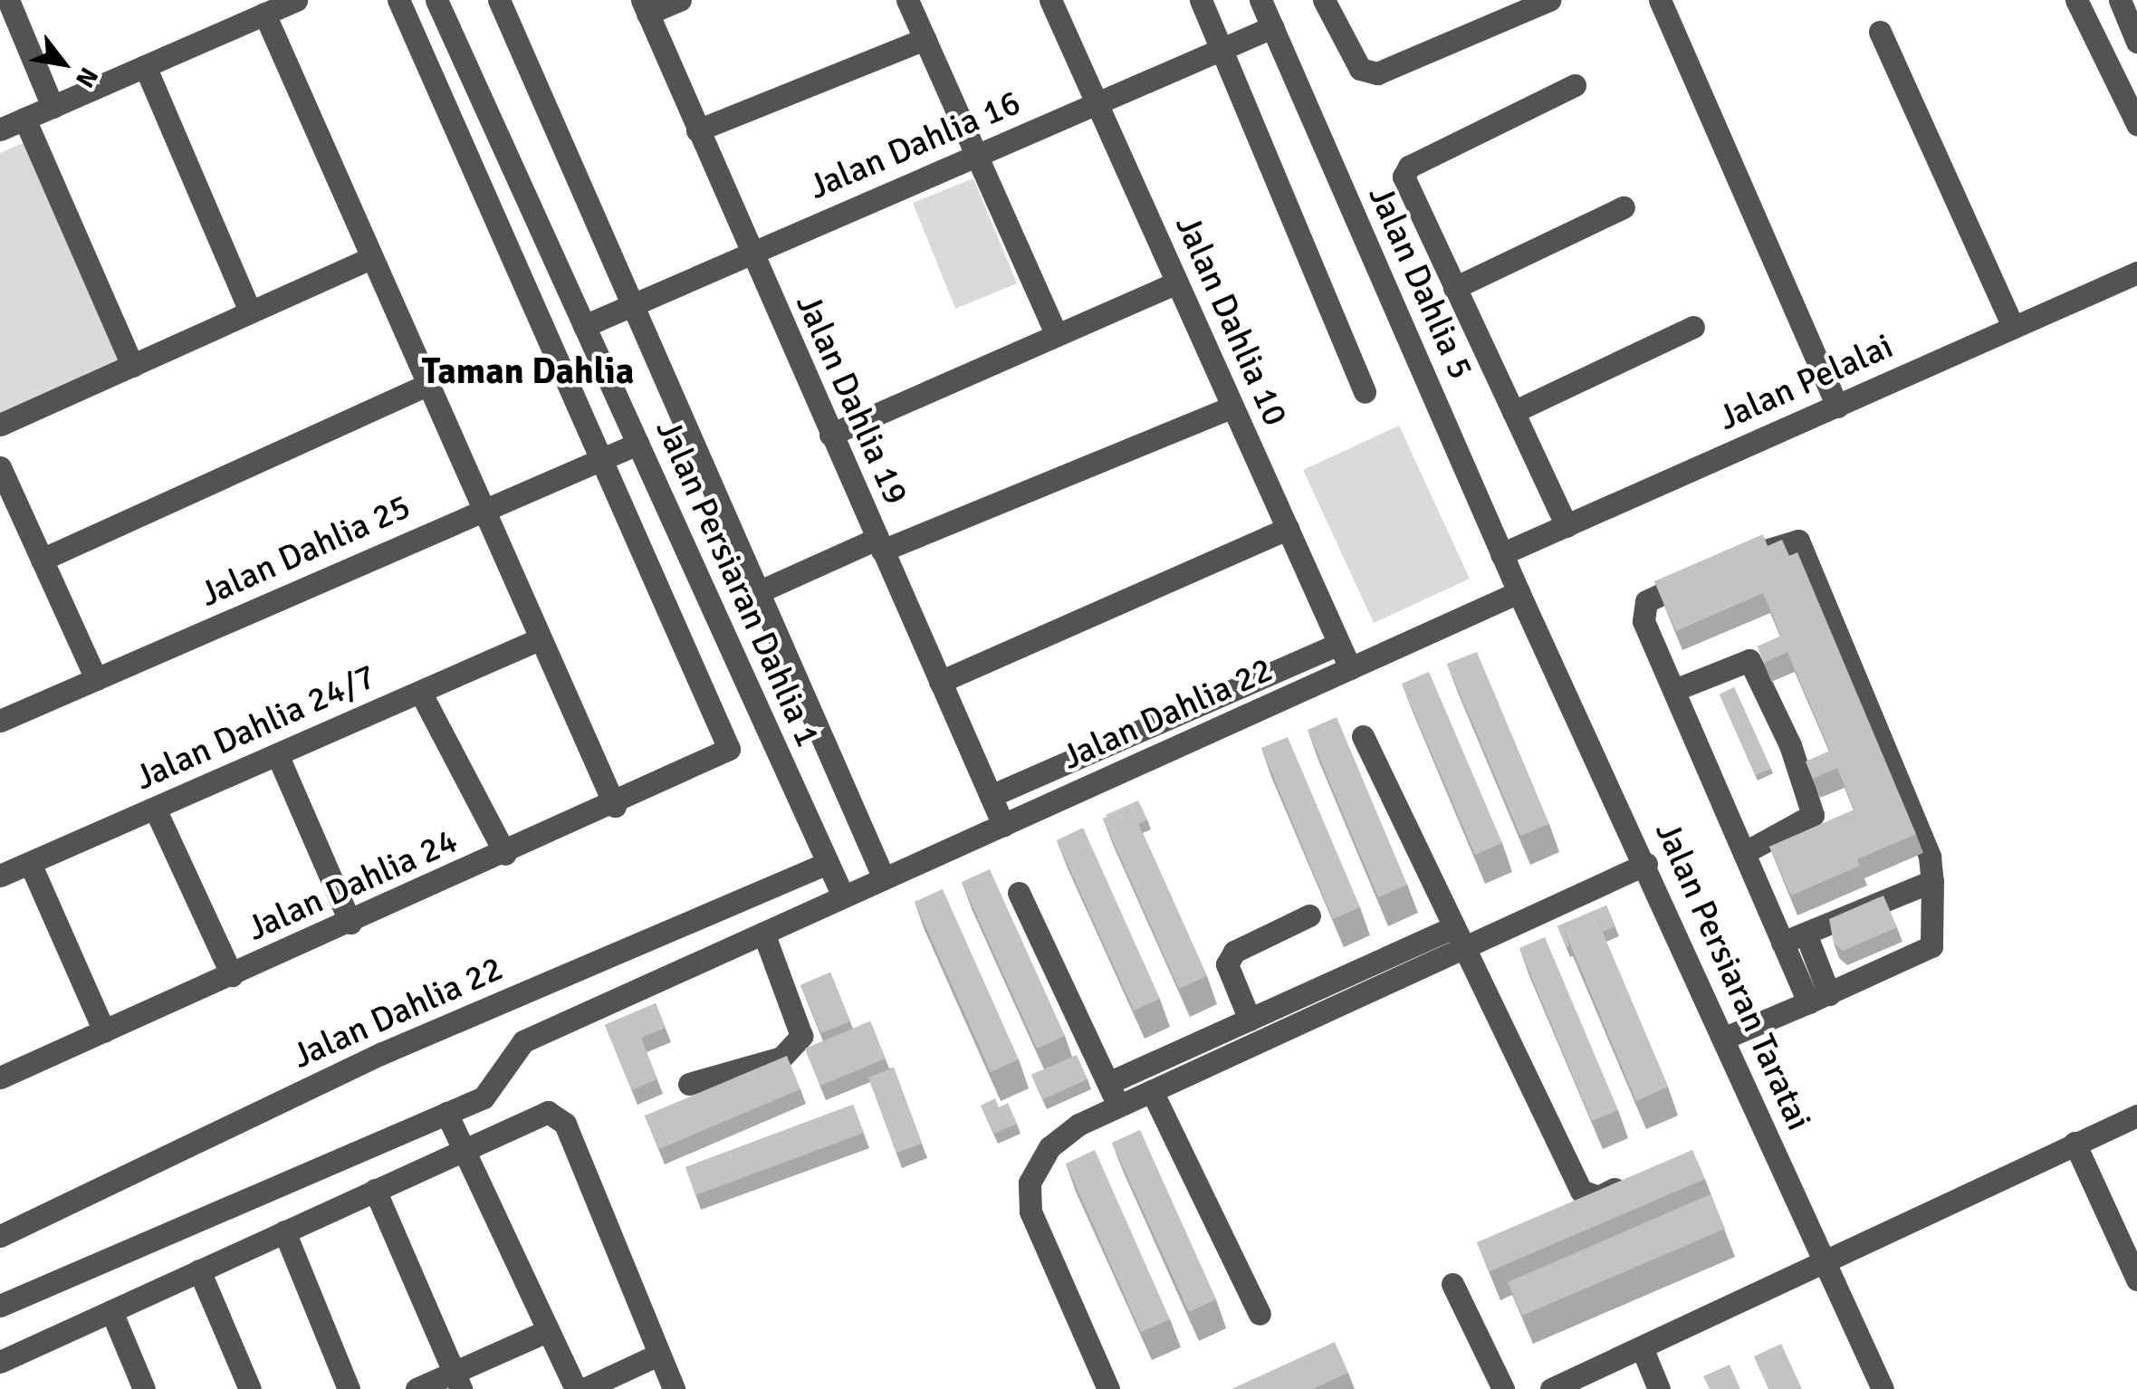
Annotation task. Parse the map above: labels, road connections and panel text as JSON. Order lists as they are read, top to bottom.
{
  "streets": {
    "street": [
      "Jalan Dahlia 16",
      "Jalan Dahlia 5",
      "Jalan Dahlia 10",
      "Jalan Pelalai",
      "Jalan Dahlia 19",
      "Jalan Dahlia 25",
      "Jalan Persiaran Dahlia 1",
      "Jalan Dahlia 22",
      "Jalan Dahlia 24/7",
      "Jalan Dahlia 24",
      "Jalan Persiaran Taratai"
    ]
  },
  "crossings": [
    ["Jalan Dahlia 16", "Jalan Dahlia 5"],
    ["Jalan Dahlia 16", "Jalan Dahlia 10"],
    ["Jalan Dahlia 16", "Jalan Dahlia 19"],
    ["Jalan Dahlia 16", "Jalan Persiaran Dahlia 1"],
    ["Jalan Dahlia 5", "Jalan Pelalai"],
    ["Jalan Dahlia 5", "Jalan Dahlia 22"],
    ["Jalan Dahlia 5", "Jalan Persiaran Taratai"],
    ["Jalan Dahlia 10", "Jalan Dahlia 22"],
    ["Jalan Dahlia 19", "Jalan Dahlia 22"],
    ["Jalan Dahlia 25", "Jalan Persiaran Dahlia 1"],
    ["Jalan Dahlia 25", "Jalan Dahlia 24"],
    ["Jalan Persiaran Dahlia 1", "Jalan Dahlia 22"],
    ["Jalan Dahlia 22", "Jalan Persiaran Taratai"]
  ],
  "districts": ["Taman Dahlia"],
  "north": "bottom right"
}
